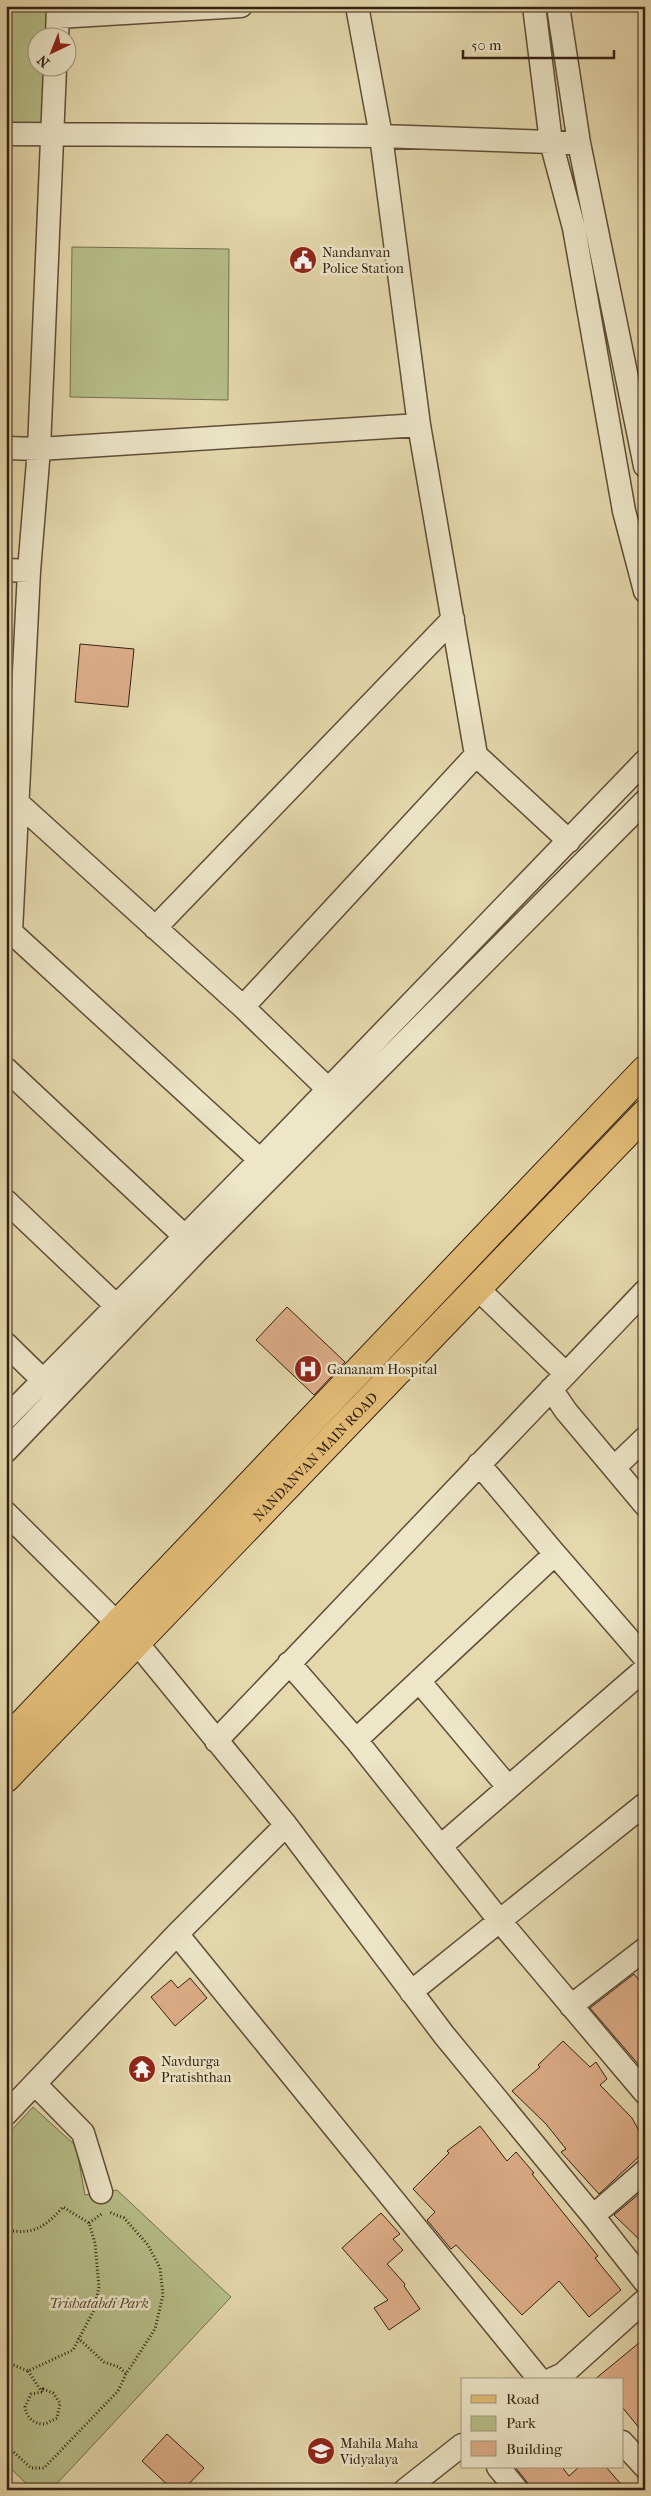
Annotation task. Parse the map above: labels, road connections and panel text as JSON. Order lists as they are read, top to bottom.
{
  "streets": {
    "main road": ["NANDANVAN MAIN ROAD"]
  },
  "parks": ["Trishatabdi Park"],
  "places": {
    "public building": ["Nandanvan Police Station"],
    "hospital": ["Gananam Hospital"],
    "temple": ["Navdurga Pratishthan"],
    "school or university": ["Mahila Maha Vidyalaya"]
  },
  "legend": ["Road", "Park", "Building"],
  "scale_bar": "50 m",
  "north": "bottom left"
}
